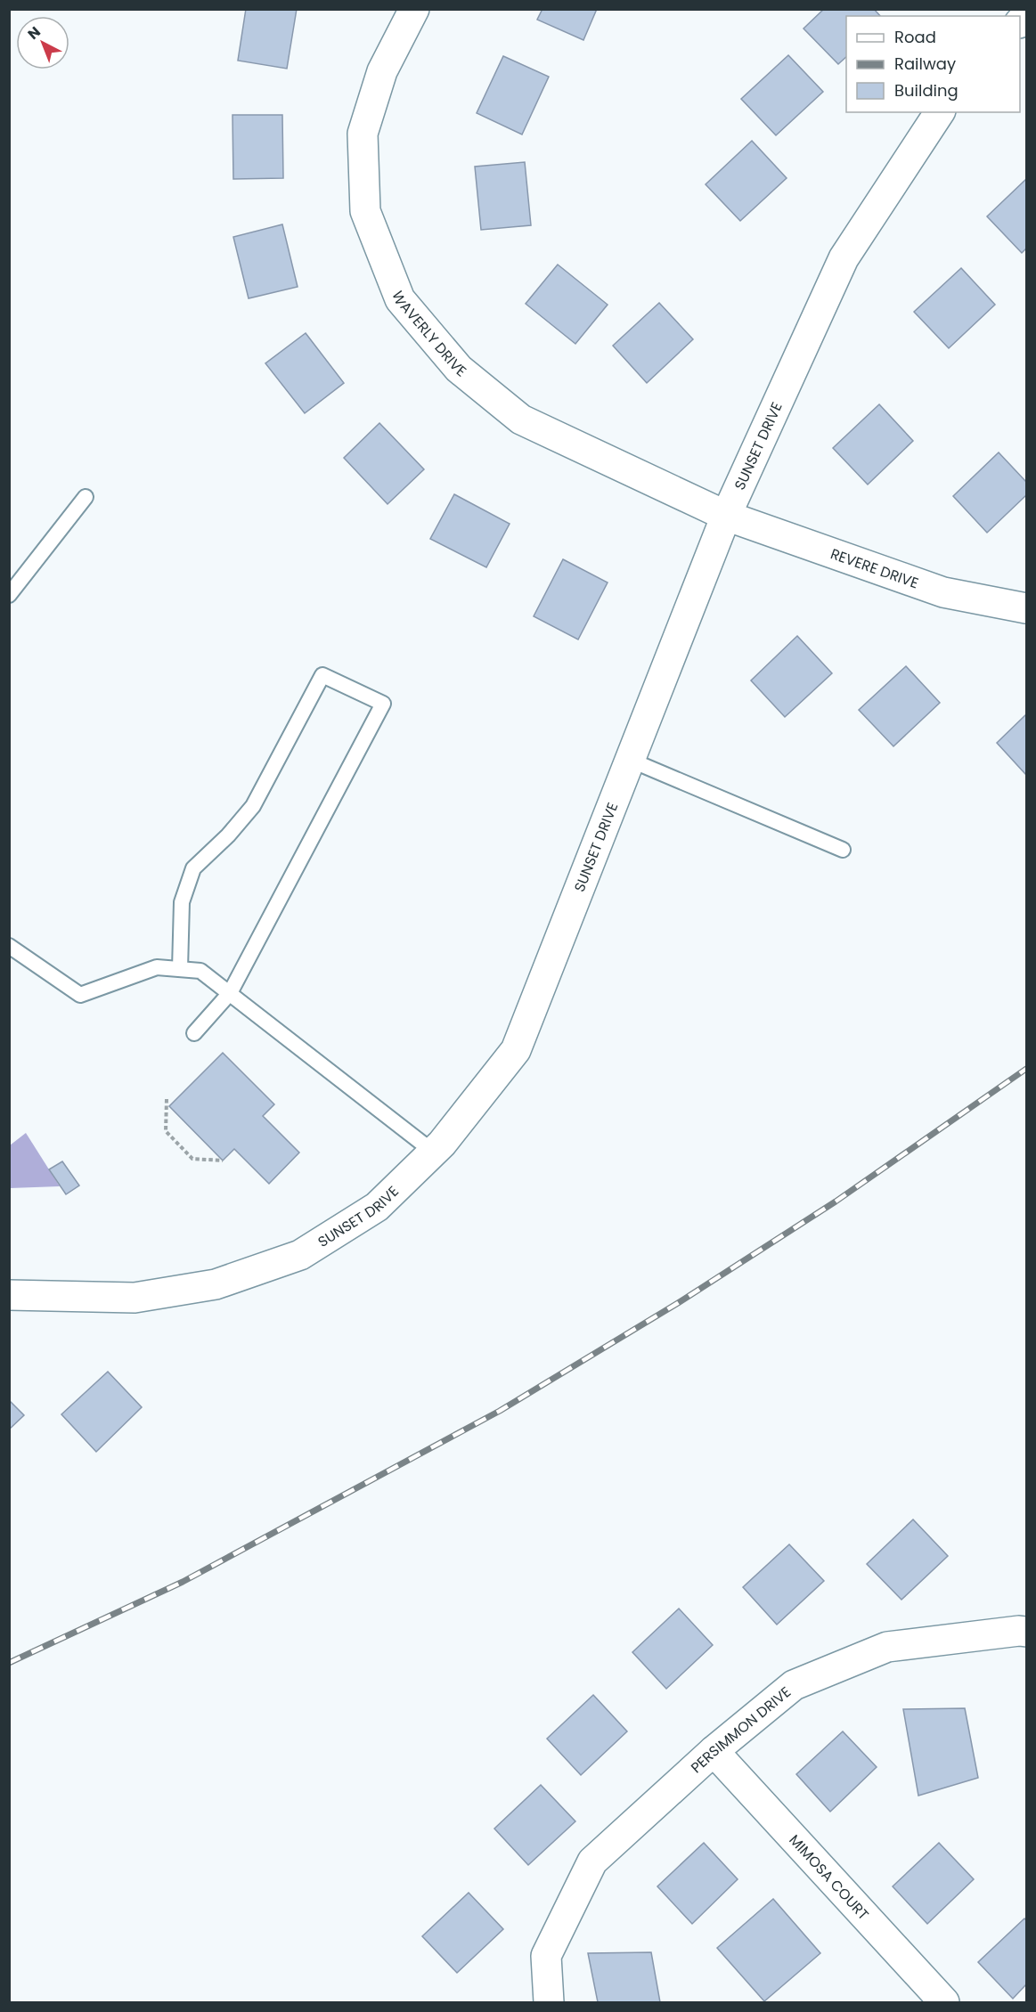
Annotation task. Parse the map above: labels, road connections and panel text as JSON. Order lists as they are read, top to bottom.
{
  "streets": {
    "street": [
      "WAVERLY DRIVE",
      "SUNSET DRIVE",
      "REVERE DRIVE",
      "PERSIMMON DRIVE",
      "MIMOSA COURT"
    ]
  },
  "crossings": [
    ["WAVERLY DRIVE", "SUNSET DRIVE"],
    ["WAVERLY DRIVE", "REVERE DRIVE"],
    ["SUNSET DRIVE", "REVERE DRIVE"],
    ["PERSIMMON DRIVE", "MIMOSA COURT"]
  ],
  "legend": ["Road", "Railway", "Building"],
  "north": "top left"
}
